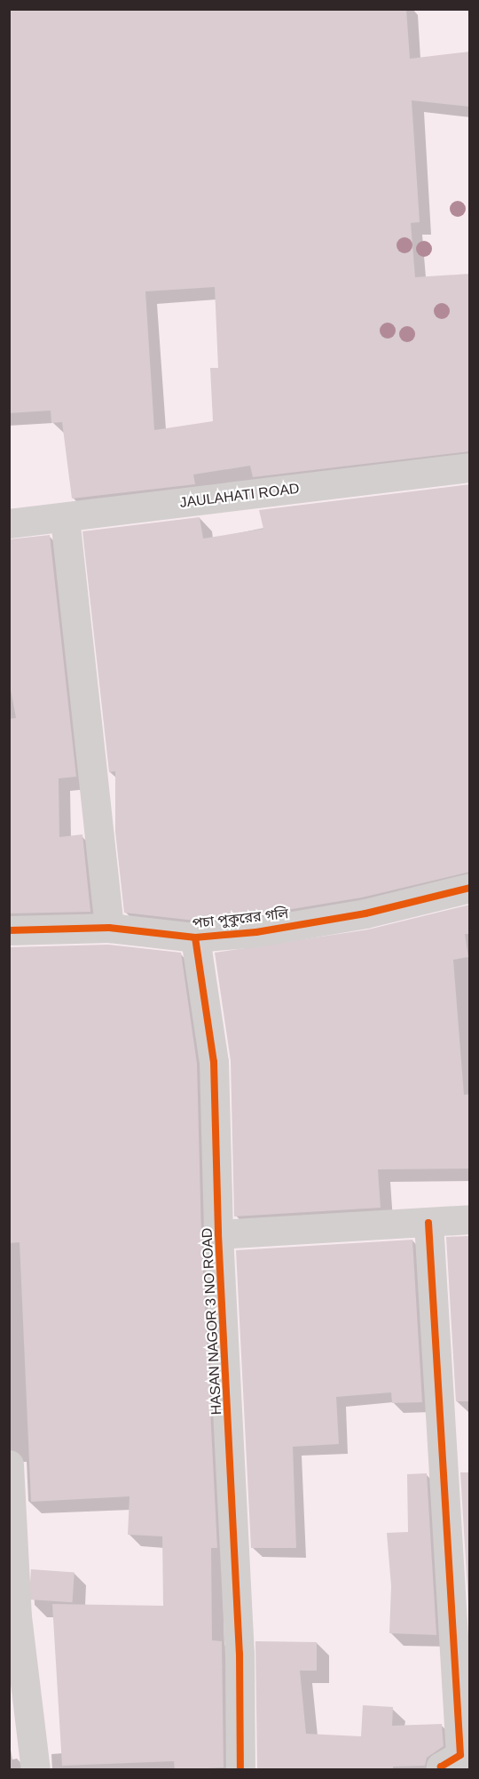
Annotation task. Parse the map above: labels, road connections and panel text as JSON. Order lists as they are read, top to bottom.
{
  "streets": {
    "street": ["JAULAHATI ROAD", "পচা পুকুরের গলি", "HASAN NAGOR 3 NO ROAD"]
  },
  "crossings": [
    ["পচা পুকুরের গলি", "HASAN NAGOR 3 NO ROAD"]
  ]
}
